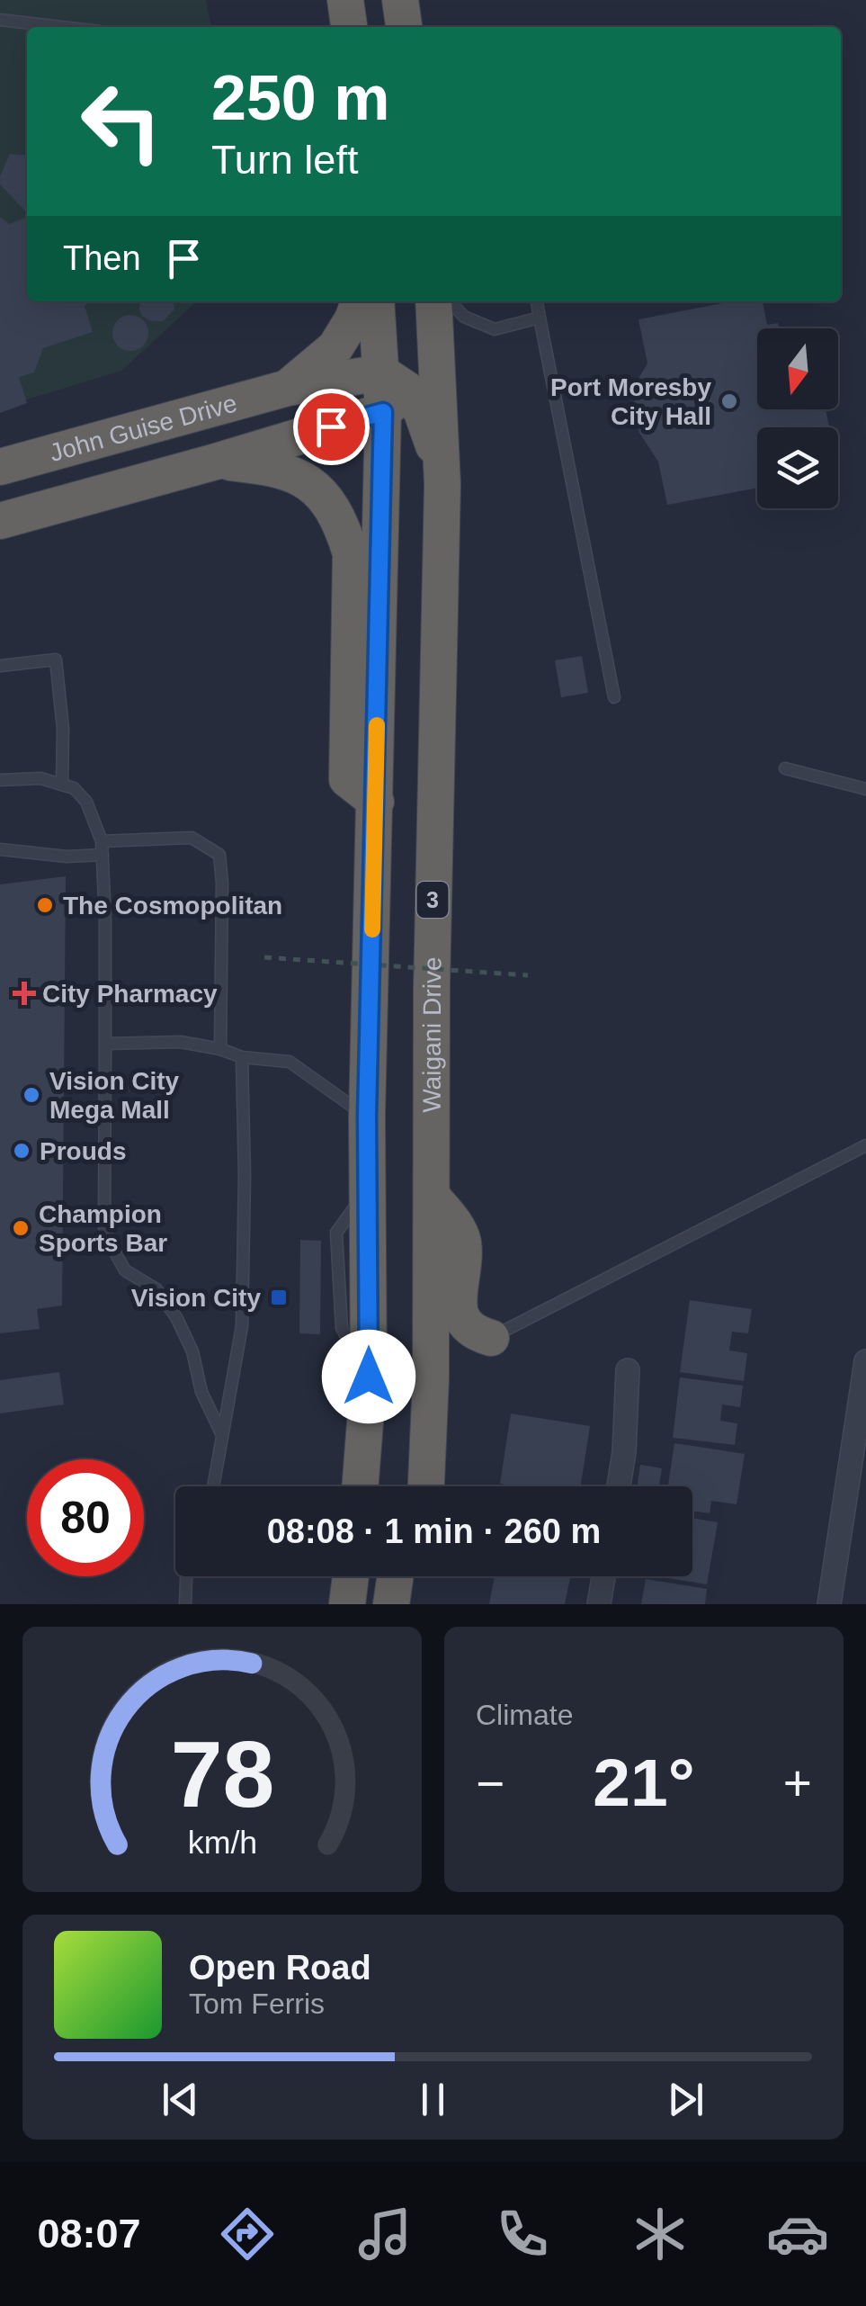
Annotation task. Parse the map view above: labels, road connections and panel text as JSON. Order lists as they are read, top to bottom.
{
  "streets": {
    "highway": ["John Guise Drive", "3", "Waigani Drive"]
  },
  "places": {
    "other": [
      "Port Moresby City Hall",
      "The Cosmopolitan",
      "Vision City Mega Mall",
      "Prouds",
      "Champion Sports Bar"
    ],
    "health": ["City Pharmacy"],
    "transit": ["Vision City"]
  },
  "north": "bottom",
  "page": {
    "turn": ["250 m", "Turn left"],
    "then": "Then",
    "limit": "80",
    "trip": "08:08 · 1 min · 260 m",
    "tile": "Climate",
    "heat": ["−", "21°", "+"],
    "song": ["Open Road", "Tom Ferris"],
    "tabs": "08:07",
    "gauge": ["78", "km/h"]
  }
}
